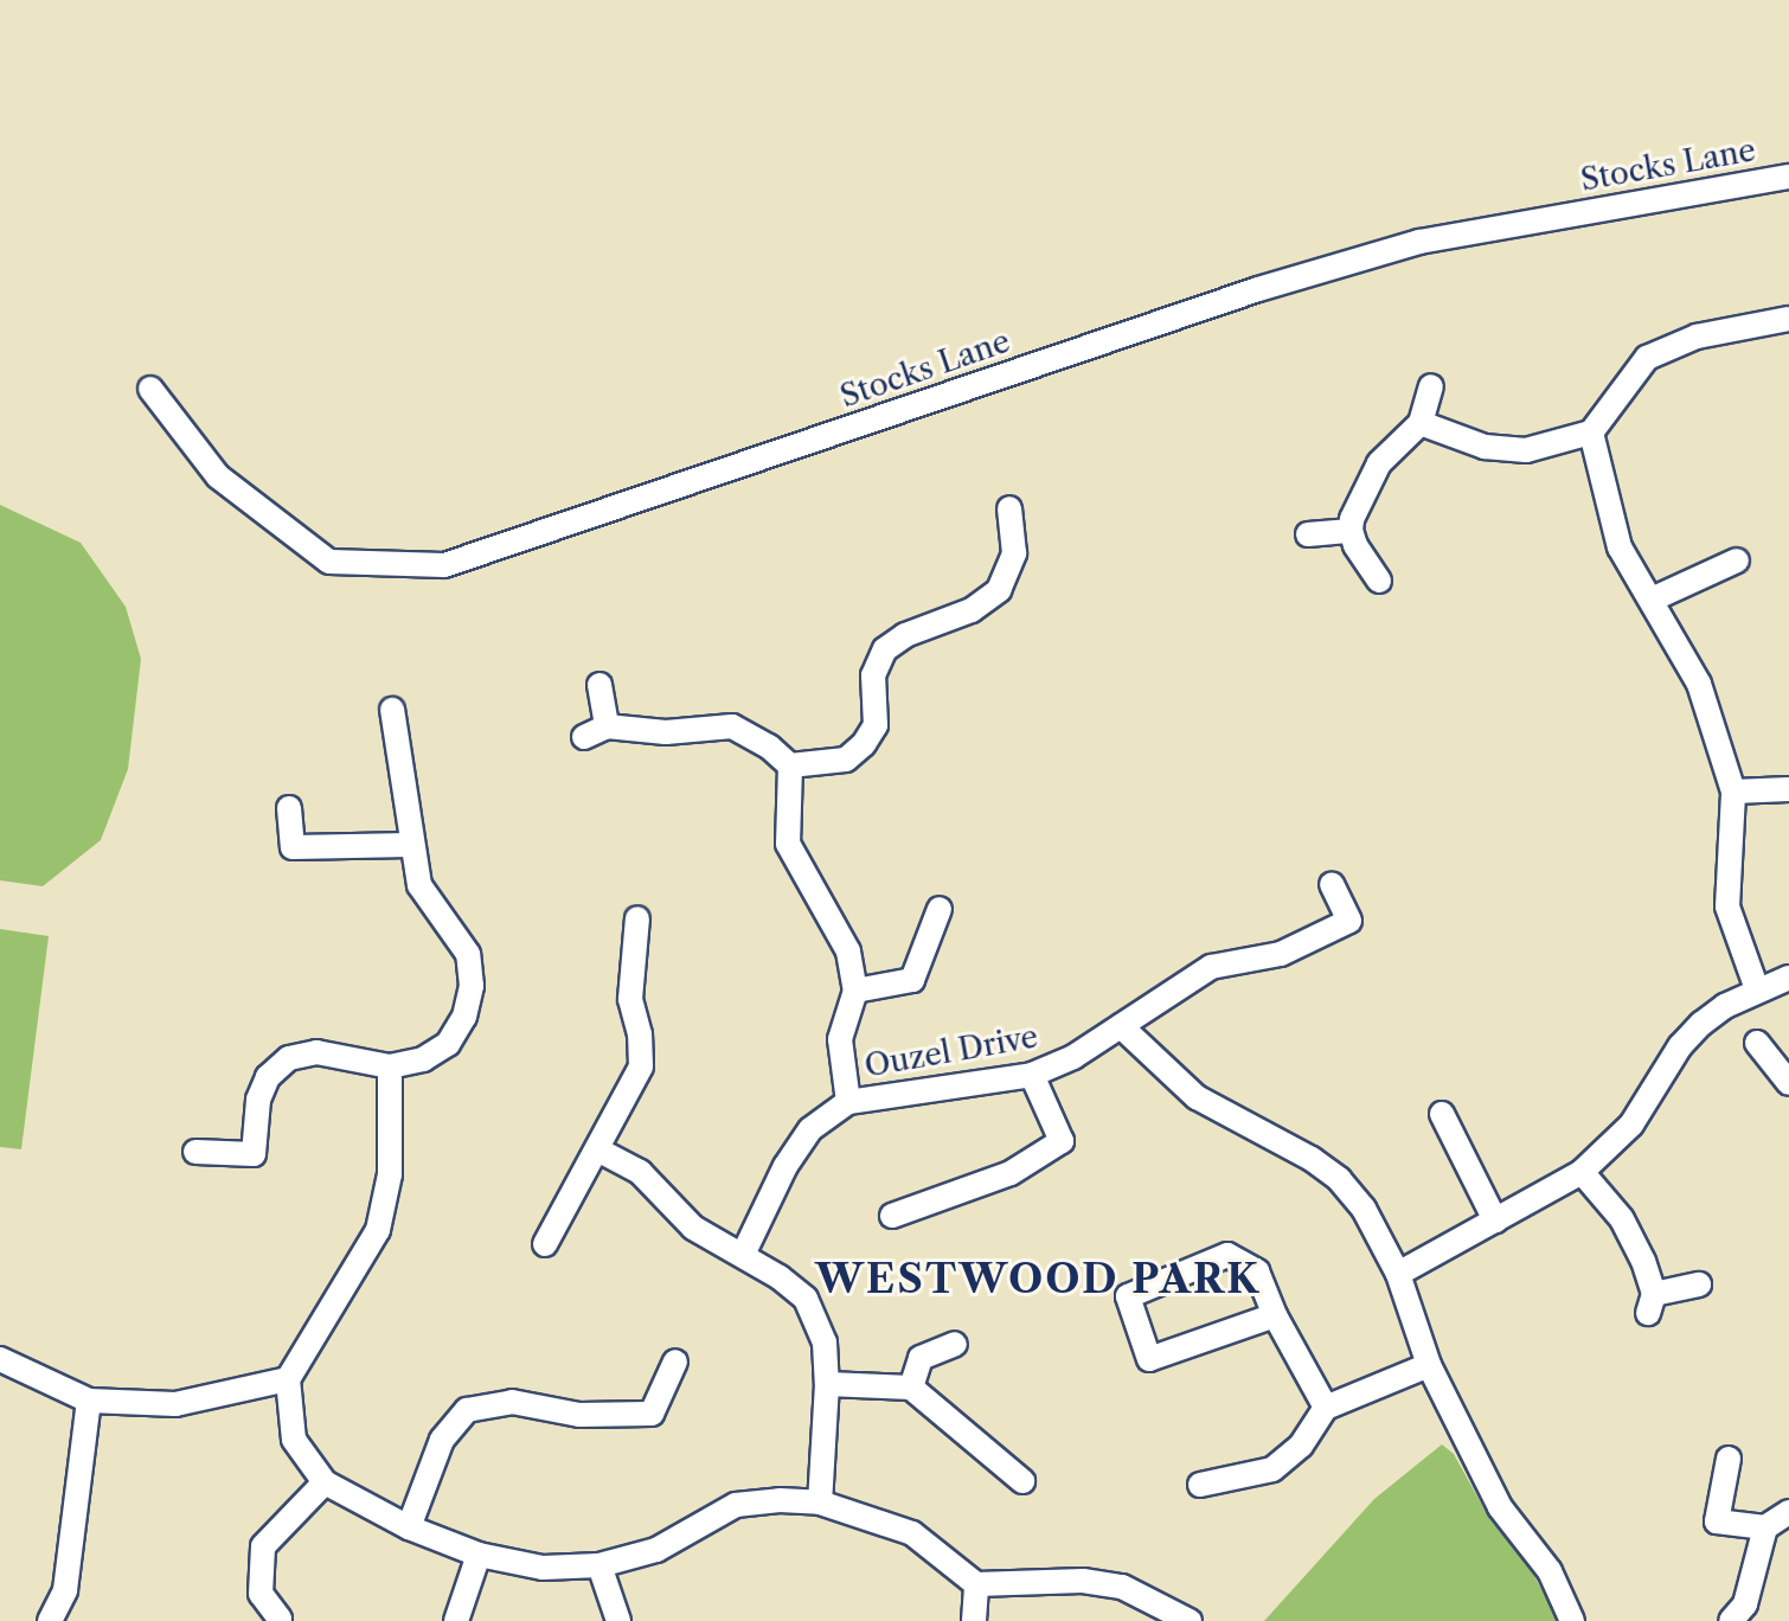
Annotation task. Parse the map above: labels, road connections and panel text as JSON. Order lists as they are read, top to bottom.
{
  "streets": {
    "street": ["Stocks Lane", "Ouzel Drive"]
  },
  "districts": ["WESTWOOD PARK"]
}
